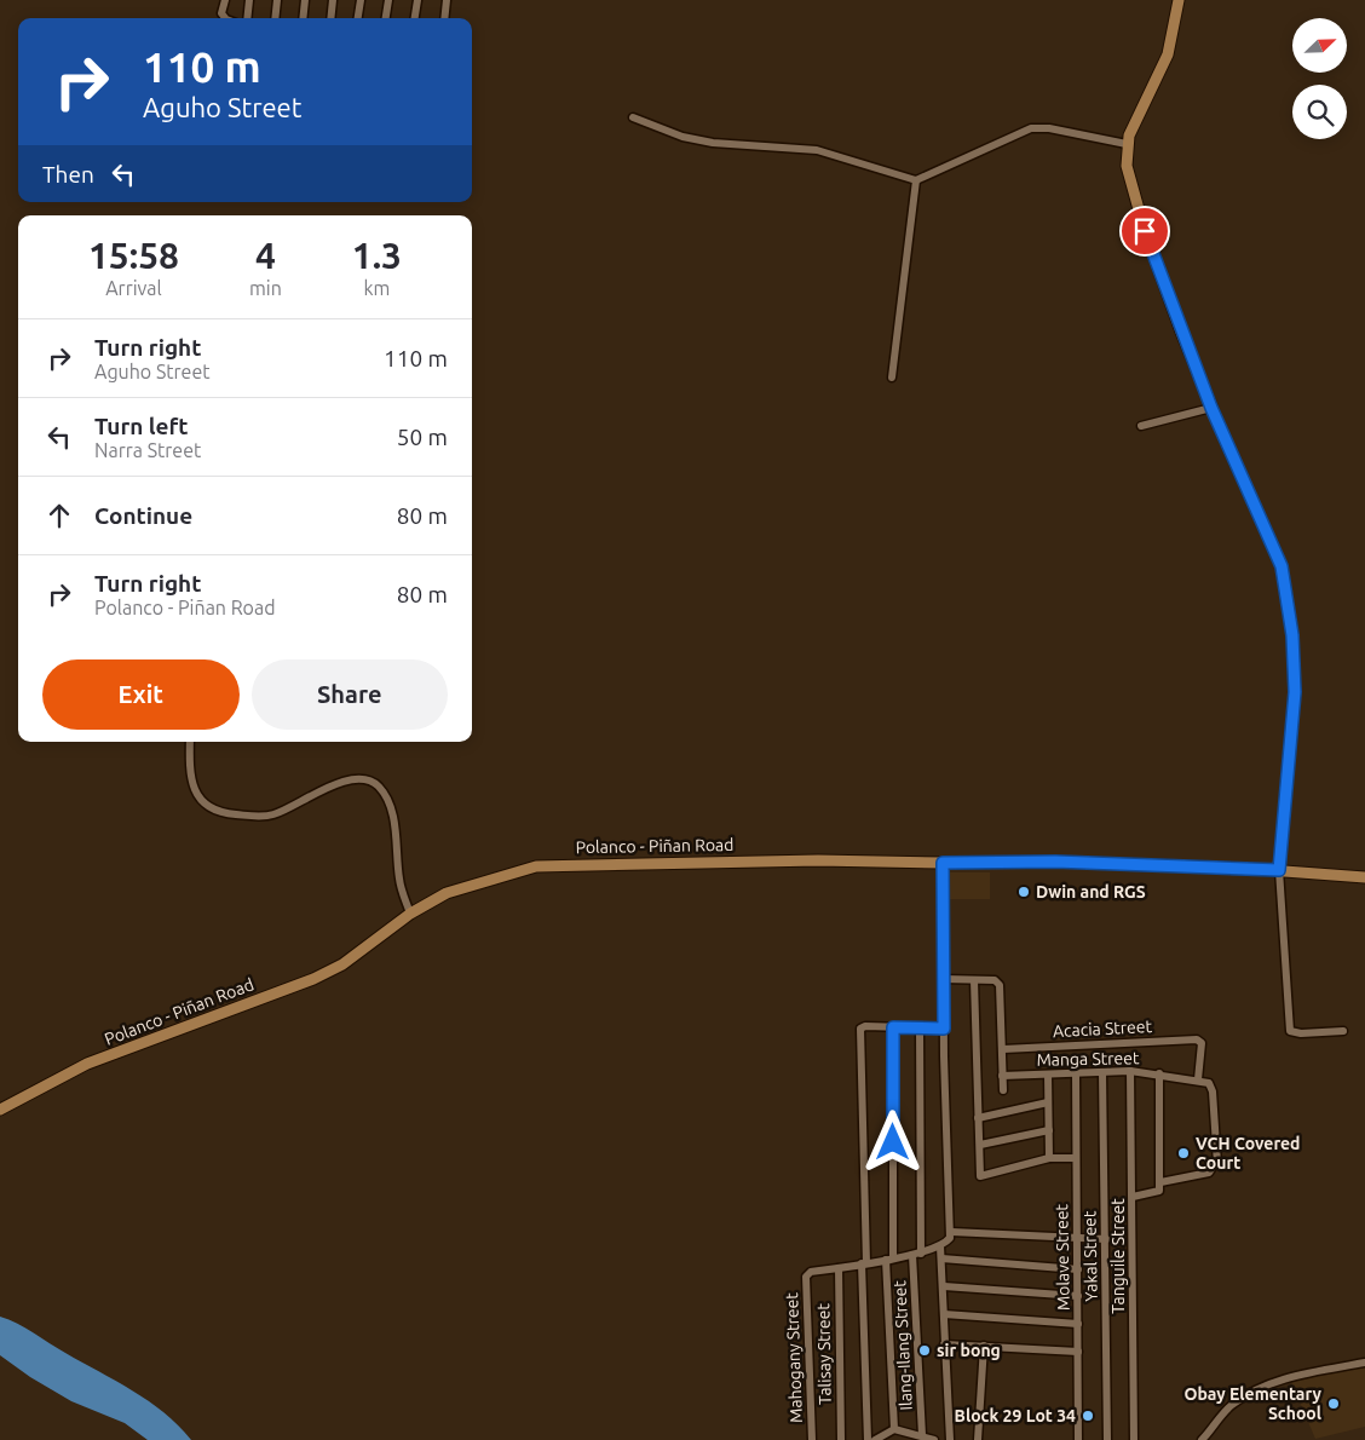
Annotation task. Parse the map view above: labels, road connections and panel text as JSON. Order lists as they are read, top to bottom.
{
  "streets": {
    "main road": ["Polanco - Piñan Road"],
    "street": [
      "Acacia Street",
      "Manga Street",
      "Yakal Street",
      "Tanguile Street",
      "Molave Street",
      "Ilang-Ilang Street",
      "Talisay Street",
      "Mahogany Street"
    ]
  },
  "crossings": [
    ["Acacia Street", "Manga Street"],
    ["Manga Street", "Yakal Street"],
    ["Manga Street", "Tanguile Street"],
    ["Manga Street", "Molave Street"],
    ["Talisay Street", "Mahogany Street"]
  ],
  "places": [
    "Dwin and RGS",
    "VCH Covered Court",
    "sir bong",
    "Obay Elementary School",
    "Block 29 Lot 34"
  ],
  "north": "top right",
  "page": {
    "turn": ["110 m", "Aguho Street"],
    "then": "Then",
    "eta": [
      "15:58",
      "Arrival",
      "4",
      "min",
      "1.3",
      "km"
    ],
    "list": [
      {
        "name": "Turn right",
        "note": "Aguho Street",
        "value": "110 m"
      },
      {
        "name": "Turn left",
        "note": "Narra Street",
        "value": "50 m"
      },
      {
        "name": "Continue",
        "value": "80 m"
      },
      {
        "name": "Turn right",
        "note": "Polanco - Piñan Road",
        "value": "80 m"
      }
    ],
    "buttons": ["Exit", "Share"]
  }
}
